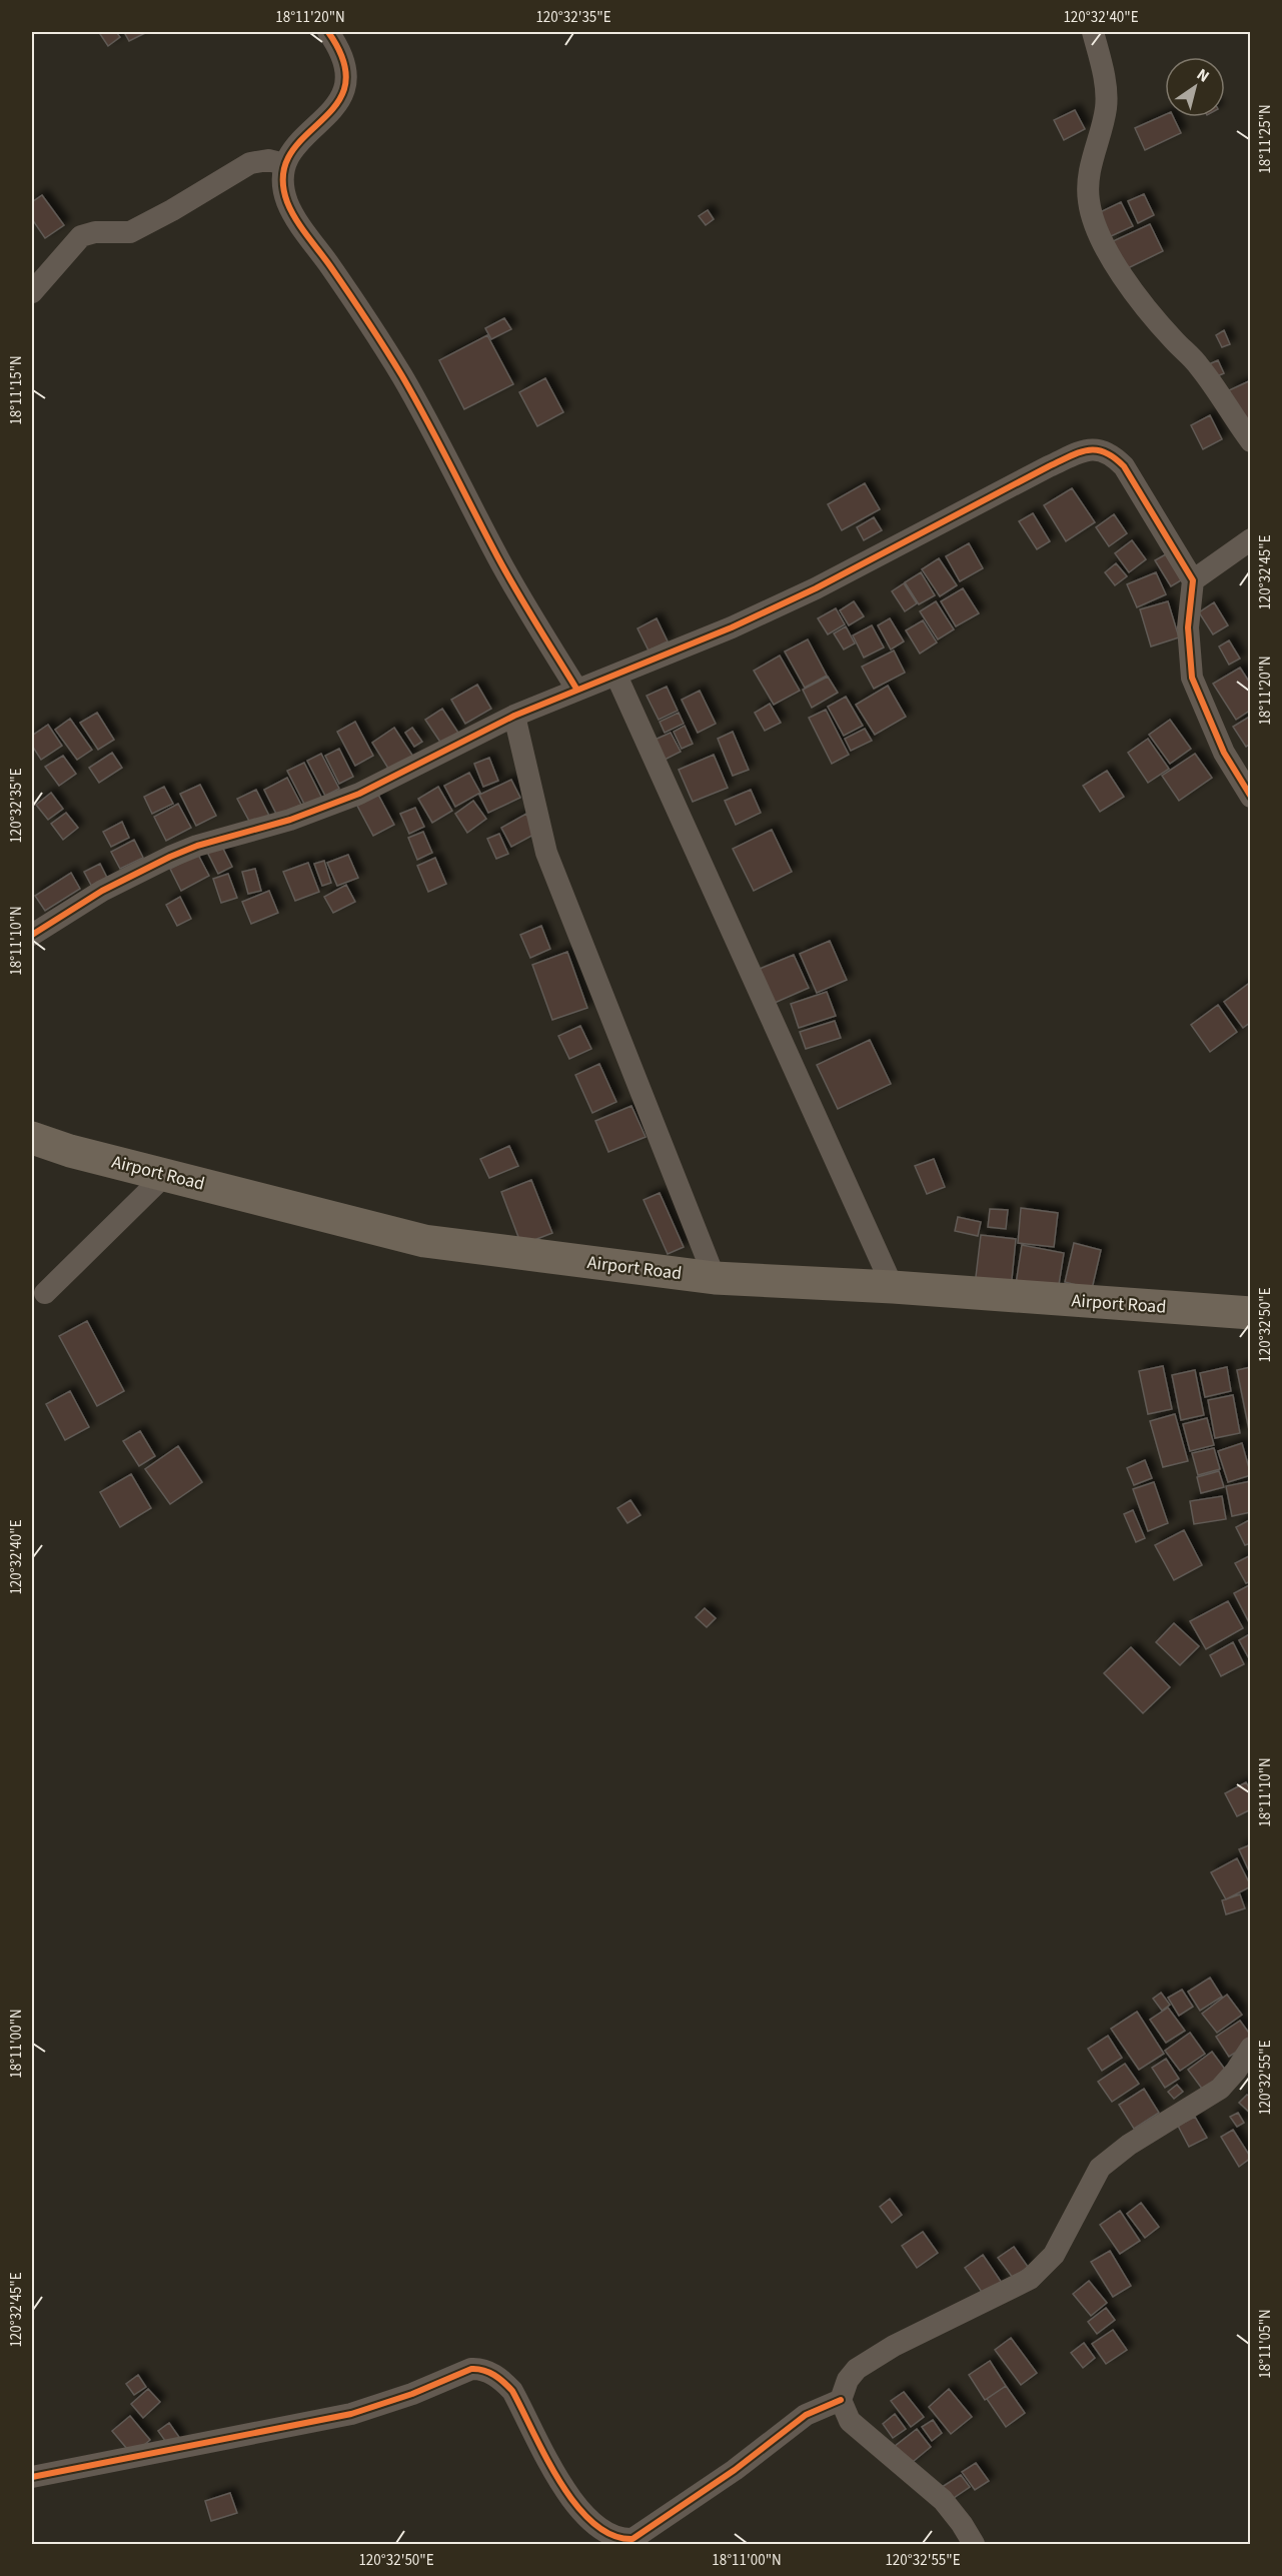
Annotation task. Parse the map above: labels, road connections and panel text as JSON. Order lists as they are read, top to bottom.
{
  "streets": {
    "main road": ["Airport Road"]
  },
  "north": "top right",
  "coordinates": [
    "18°11'20\"N",
    "120°32'35\"E",
    "120°32'40\"E",
    "18°11'25\"N",
    "18°11'15\"N",
    "120°32'45\"E",
    "18°11'10\"N",
    "120°32'50\"E",
    "18°11'00\"N",
    "120°32'55\"E",
    "18°11'05\"N"
  ]
}
